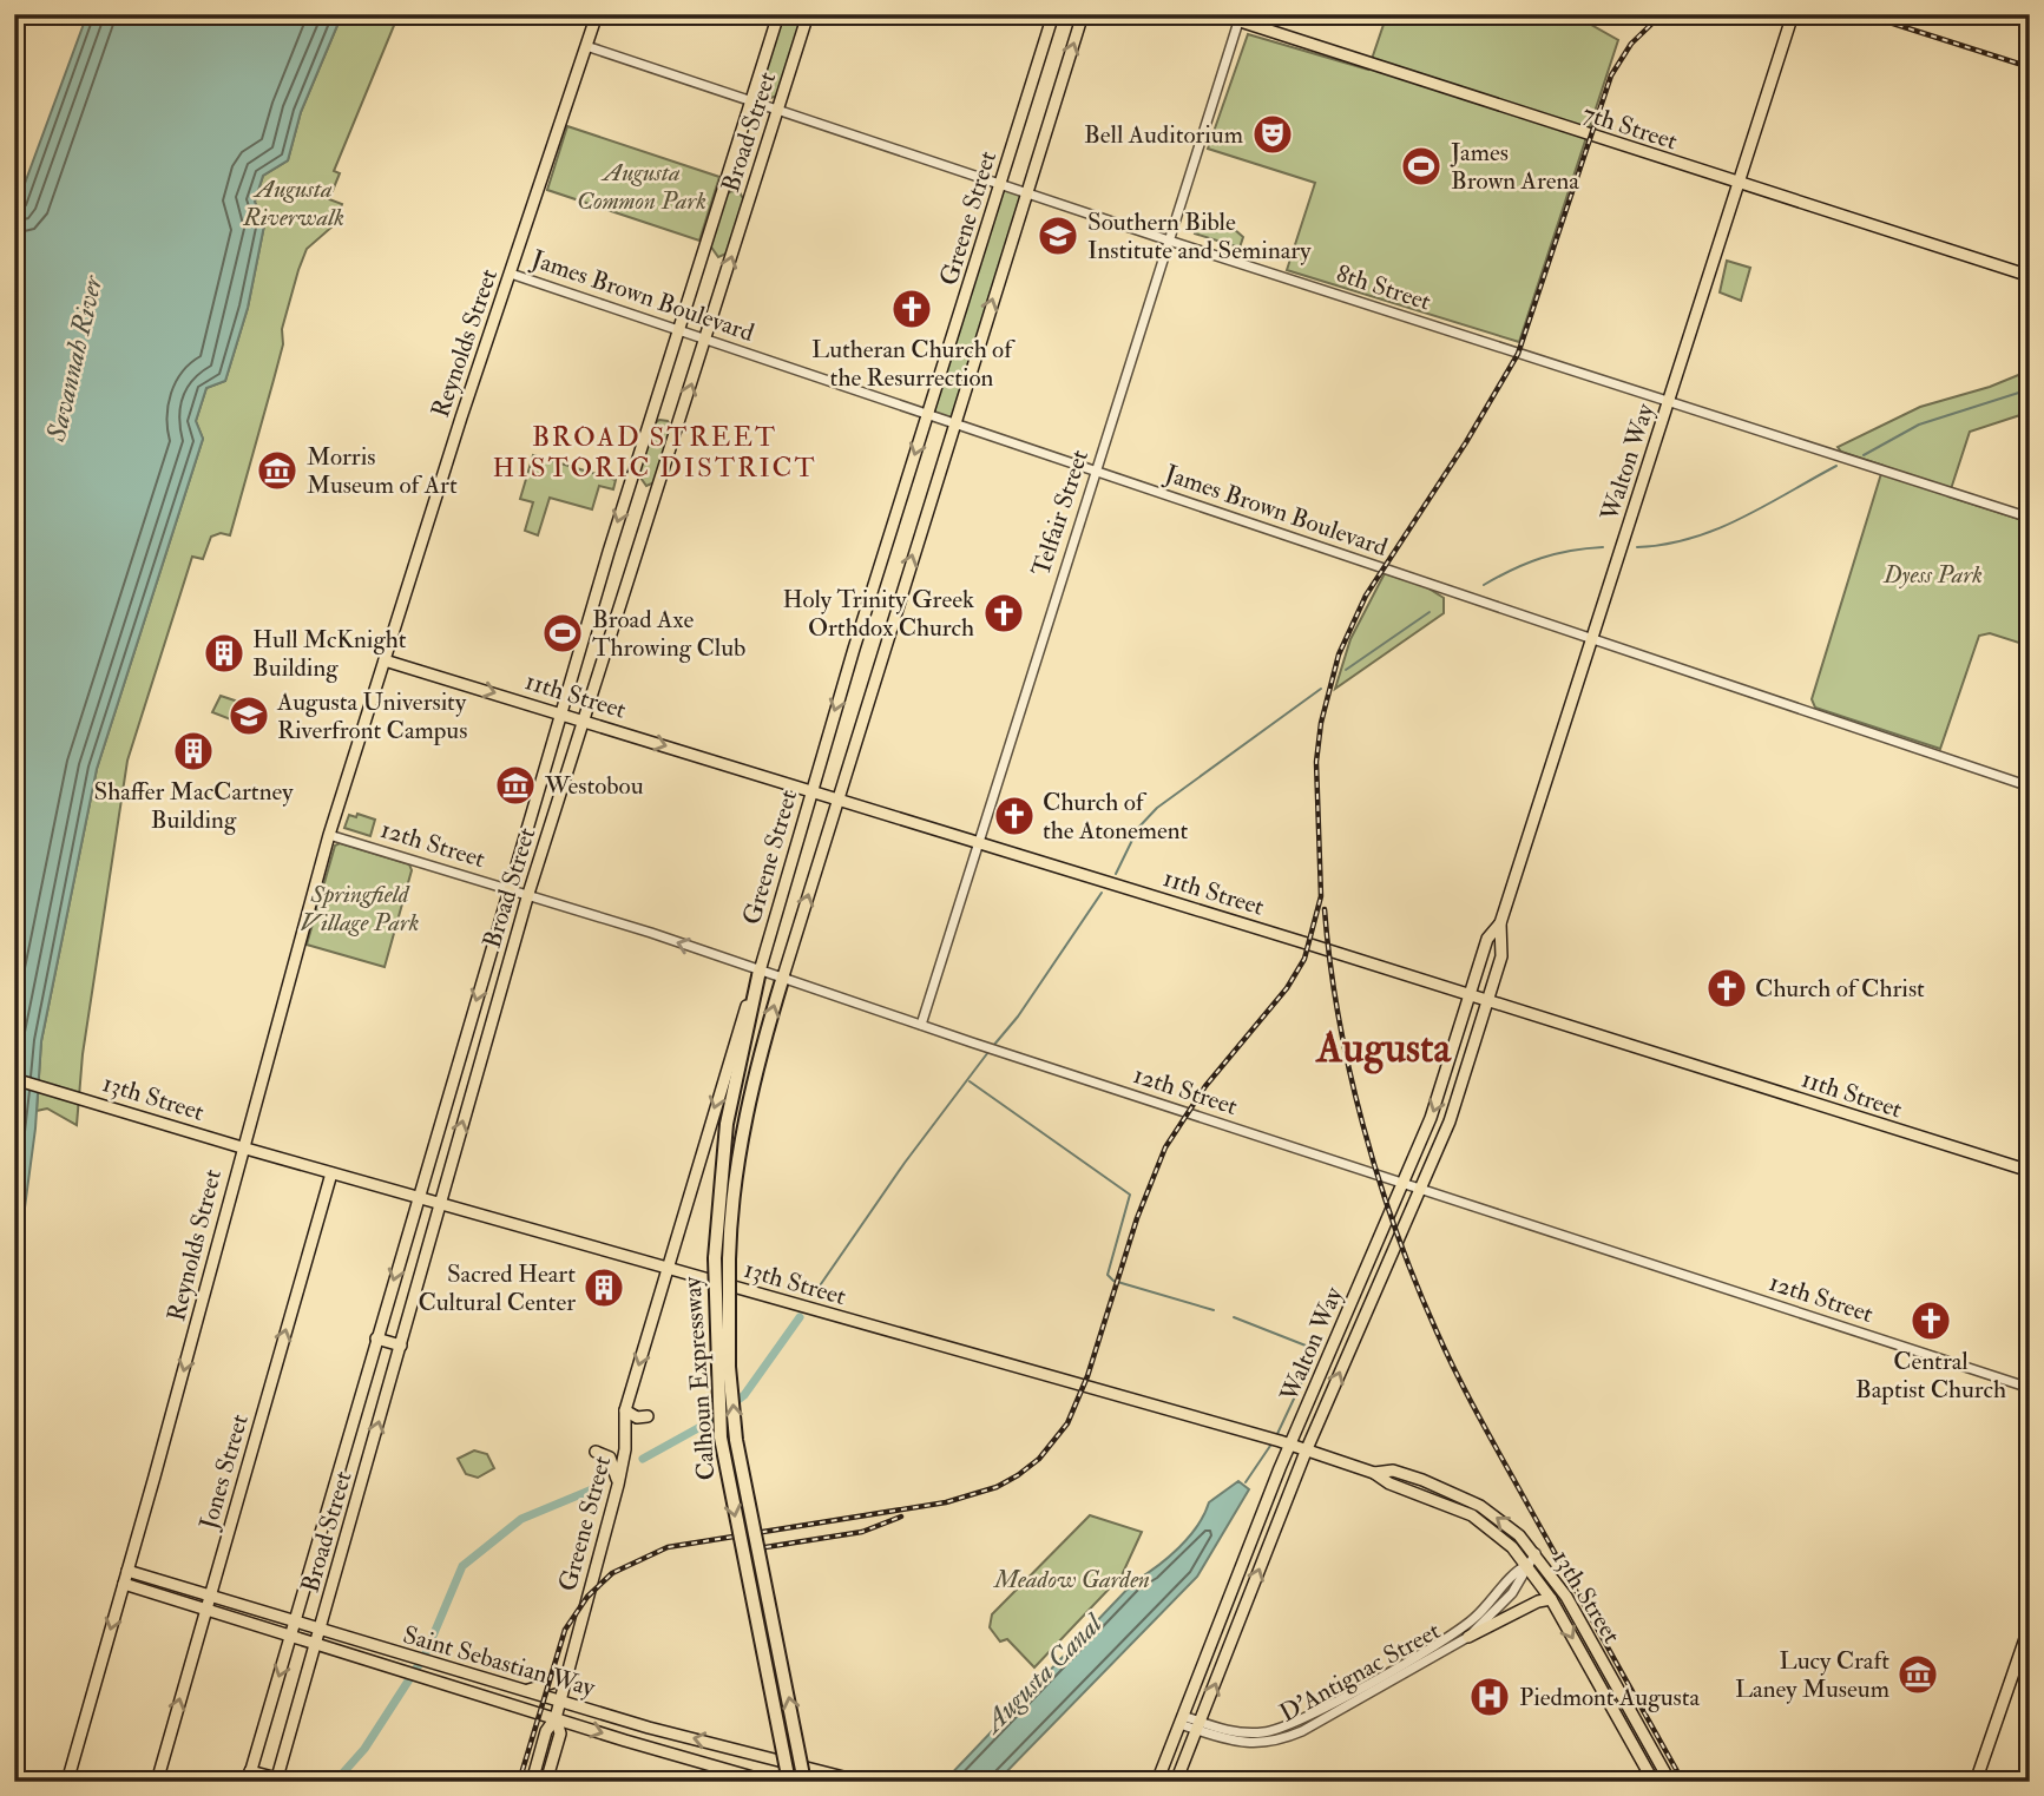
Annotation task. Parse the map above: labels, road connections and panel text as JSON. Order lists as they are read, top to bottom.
{
  "streets": {
    "highway": ["Calhoun Expressway"],
    "main road": [
      "7th Street",
      "Broad Street",
      "Greene Street",
      "Reynolds Street",
      "Walton Way",
      "11th Street",
      "13th Street",
      "Jones Street",
      "Saint Sebastian Way"
    ],
    "street": [
      "8th Street",
      "James Brown Boulevard",
      "Telfair Street",
      "12th Street",
      "D'Antignac Street"
    ]
  },
  "crossings": [
    ["7th Street", "Walton Way"],
    ["7th Street", "Telfair Street"],
    ["Broad Street", "8th Street"],
    ["Broad Street", "James Brown Boulevard"],
    ["Broad Street", "11th Street"],
    ["Broad Street", "12th Street"],
    ["Broad Street", "13th Street"],
    ["Broad Street", "Saint Sebastian Way"],
    ["Greene Street", "8th Street"],
    ["Greene Street", "James Brown Boulevard"],
    ["Greene Street", "11th Street"],
    ["Greene Street", "12th Street"],
    ["Greene Street", "13th Street"],
    ["Greene Street", "Calhoun Expressway"],
    ["Greene Street", "Saint Sebastian Way"],
    ["8th Street", "Reynolds Street"],
    ["8th Street", "Walton Way"],
    ["8th Street", "Telfair Street"],
    ["James Brown Boulevard", "Reynolds Street"],
    ["James Brown Boulevard", "Walton Way"],
    ["James Brown Boulevard", "Telfair Street"],
    ["Reynolds Street", "11th Street"],
    ["Reynolds Street", "12th Street"],
    ["Reynolds Street", "13th Street"],
    ["Reynolds Street", "Saint Sebastian Way"],
    ["Walton Way", "11th Street"],
    ["Walton Way", "12th Street"],
    ["Walton Way", "13th Street"],
    ["Walton Way", "D'Antignac Street"],
    ["Telfair Street", "11th Street"],
    ["Telfair Street", "12th Street"],
    ["12th Street", "Calhoun Expressway"],
    ["13th Street", "Jones Street"],
    ["13th Street", "D'Antignac Street"],
    ["Jones Street", "Saint Sebastian Way"]
  ],
  "one_way": ["Jones Street"],
  "districts": ["BROAD STREET HISTORIC DISTRICT", "Augusta"],
  "water": ["Savannah River", "Augusta Canal"],
  "parks": [
    "Augusta Common Park",
    "Augusta Riverwalk",
    "Dyess Park",
    "Springfield Village Park",
    "Meadow Garden"
  ],
  "places": {
    "theatre": ["Bell Auditorium"],
    "sports": ["James Brown Arena", "Broad Axe Throwing Club"],
    "school or university": ["Southern Bible Institute and Seminary", "Augusta University Riverfront Campus"],
    "church": [
      "Lutheran Church of the Resurrection",
      "Holy Trinity Greek Orthdox Church",
      "Church of the Atonement",
      "Church of Christ",
      "Central Baptist Church"
    ],
    "museum": ["Morris Museum of Art", "Westobou", "Lucy Craft Laney Museum"],
    "building": ["Hull McKnight Building", "Shaffer MacCartney Building", "Sacred Heart Cultural Center"],
    "hospital": ["Piedmont Augusta"]
  }
}
